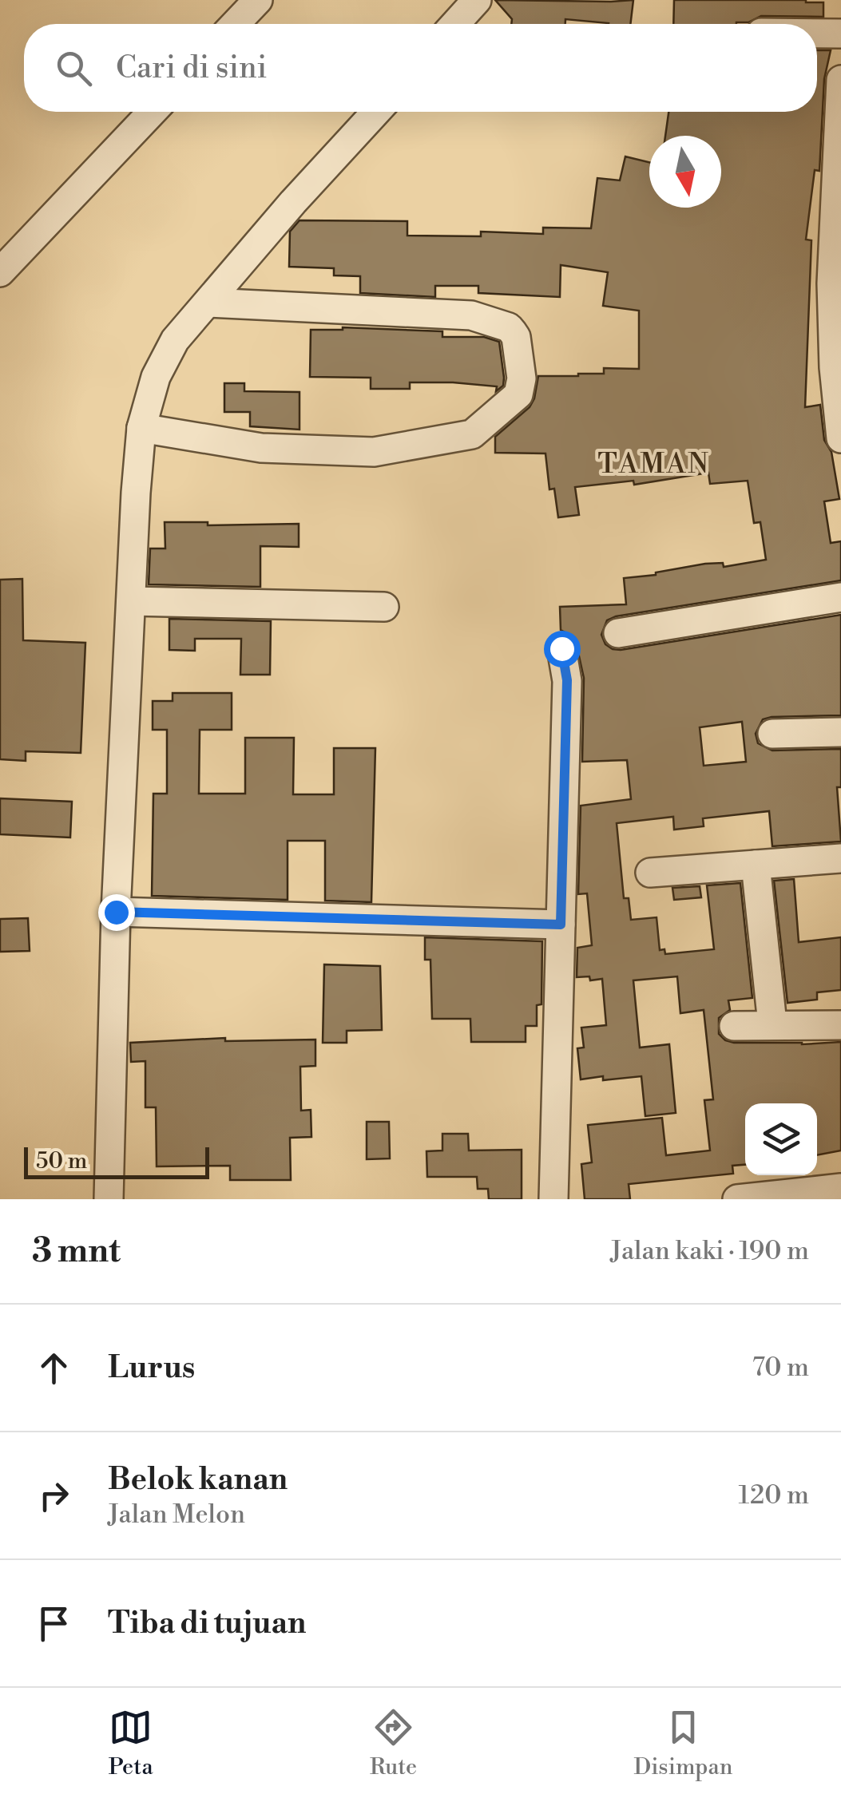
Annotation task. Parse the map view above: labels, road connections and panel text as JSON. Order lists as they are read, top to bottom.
{
  "districts": ["TAMAN"],
  "scale_bar": "50 m",
  "north": "bottom",
  "page": {
    "search": "Cari di sini",
    "scale": "50 m",
    "heading": ["3 mnt", "Jalan kaki · 190 m"],
    "list": [
      ["Lurus", "70 m"],
      ["Belok kanan", "Jalan Melon", "120 m"],
      "Tiba di tujuan"
    ],
    "nav": ["Peta", "Rute", "Disimpan"]
  }
}
